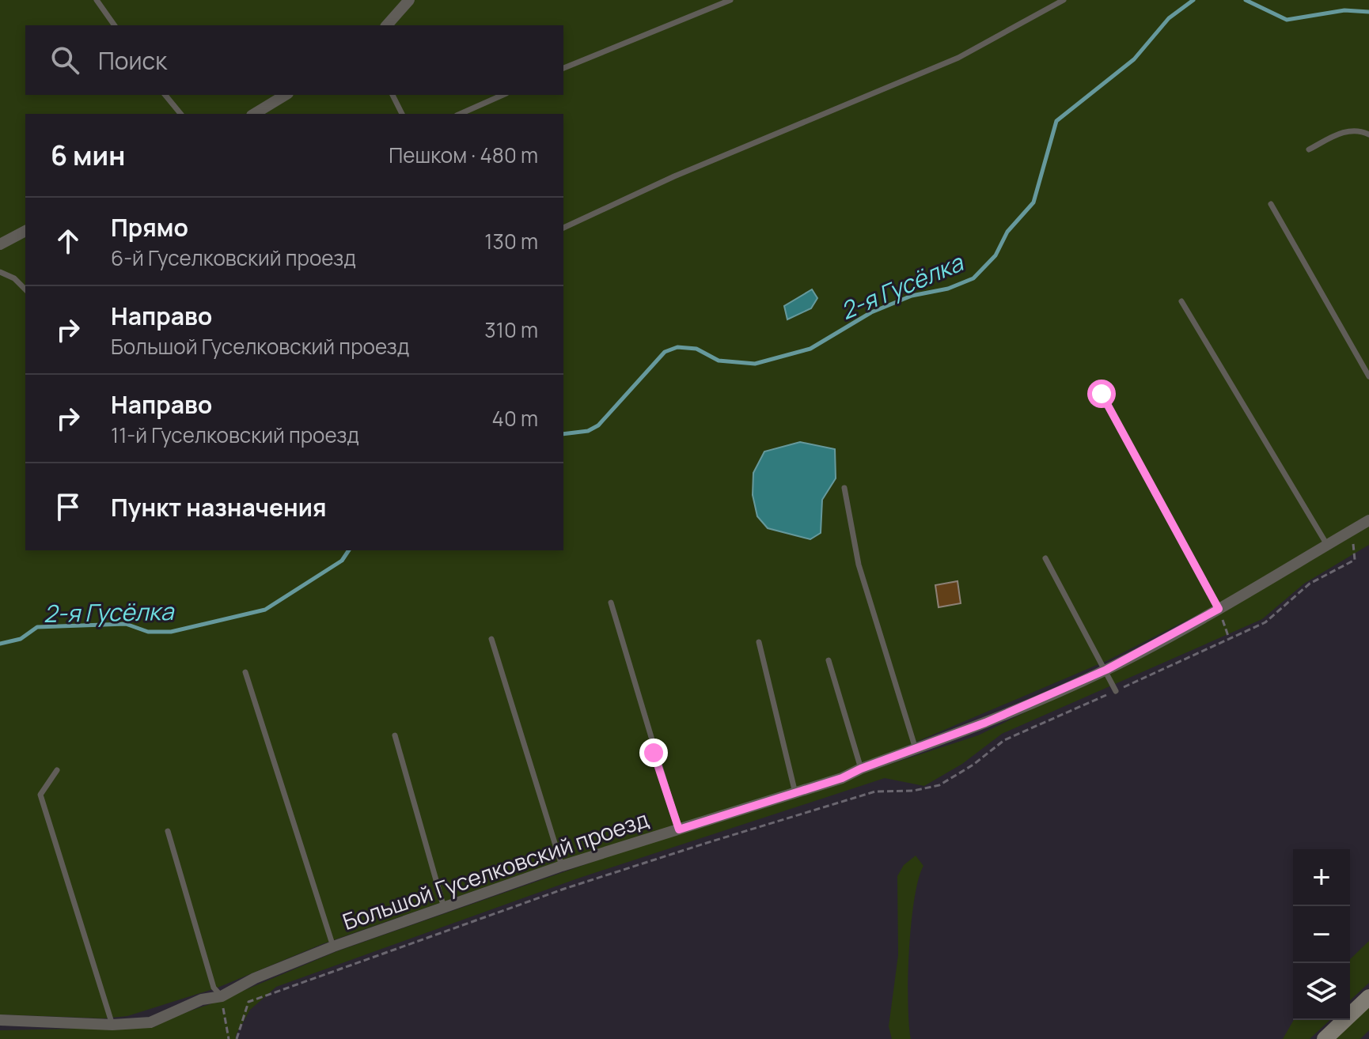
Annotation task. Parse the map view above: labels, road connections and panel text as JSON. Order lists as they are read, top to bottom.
{
  "streets": {
    "street": ["Большой Гуселковский проезд"]
  },
  "water": ["2-я Гусёлка"],
  "page": {
    "search": "Поиск",
    "heading": ["6 мин", "Пешком · 480 m"],
    "list": [
      ["Прямо", "6-й Гуселковский проезд", "130 m"],
      ["Направо", "Большой Гуселковский проезд", "310 m"],
      ["Направо", "11-й Гуселковский проезд", "40 m"],
      "Пункт назначения"
    ],
    "map_buttons": ["+", "−"]
  }
}
